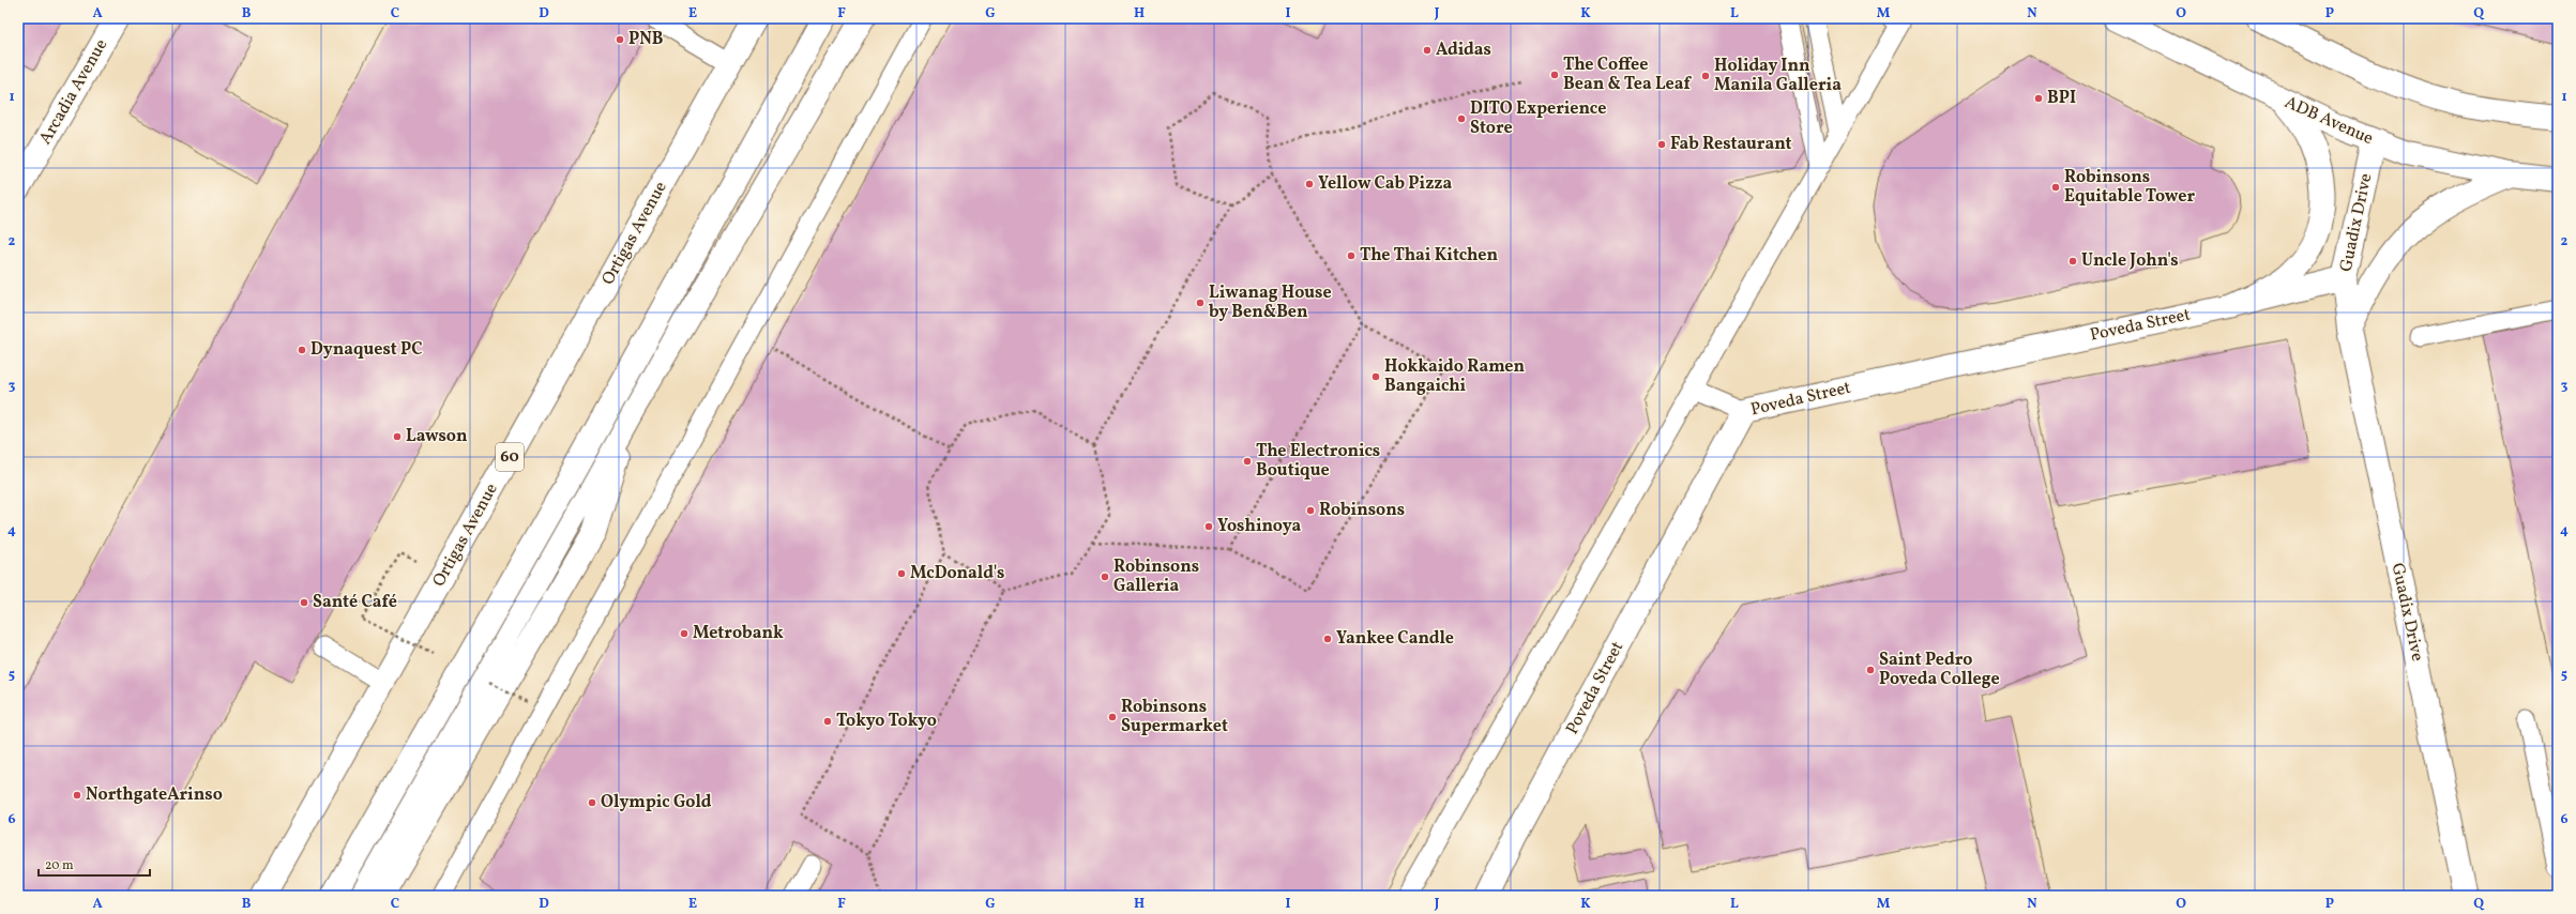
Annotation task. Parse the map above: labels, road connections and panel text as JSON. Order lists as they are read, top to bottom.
{
  "streets": {
    "main road": [
      "Arcadia Avenue",
      "ADB Avenue",
      "Guadix Drive",
      "Ortigas Avenue",
      "Poveda Street",
      "60"
    ]
  },
  "crossings": [
    ["ADB Avenue", "Guadix Drive"],
    ["Guadix Drive", "Poveda Street"]
  ],
  "places": [
    "PNB",
    "Adidas",
    "The Coffee Bean & Tea Leaf",
    "Holiday Inn Manila Galleria",
    "BPI",
    "DITO Experience Store",
    "Fab Restaurant",
    "Yellow Cab Pizza",
    "Robinsons Equitable Tower",
    "The Thai Kitchen",
    "Uncle John's",
    "Liwanag House by Ben&Ben",
    "Dynaquest PC",
    "Hokkaido Ramen Bangaichi",
    "Lawson",
    "The Electronics Boutique",
    "Robinsons",
    "Yoshinoya",
    "McDonald's",
    "Robinsons Galleria",
    "Santé Café",
    "Metrobank",
    "Yankee Candle",
    "Saint Pedro Poveda College",
    "Robinsons Supermarket",
    "Tokyo Tokyo",
    "NorthgateArinso",
    "Olympic Gold"
  ],
  "scale_bar": "20 m",
  "grid": {
    "columns": [
      "A",
      "B",
      "C",
      "D",
      "E",
      "F",
      "G",
      "H",
      "I",
      "J",
      "K",
      "L",
      "M",
      "N",
      "O",
      "P",
      "Q"
    ],
    "rows": [
      "1",
      "2",
      "3",
      "4",
      "5",
      "6"
    ]
  }
}
